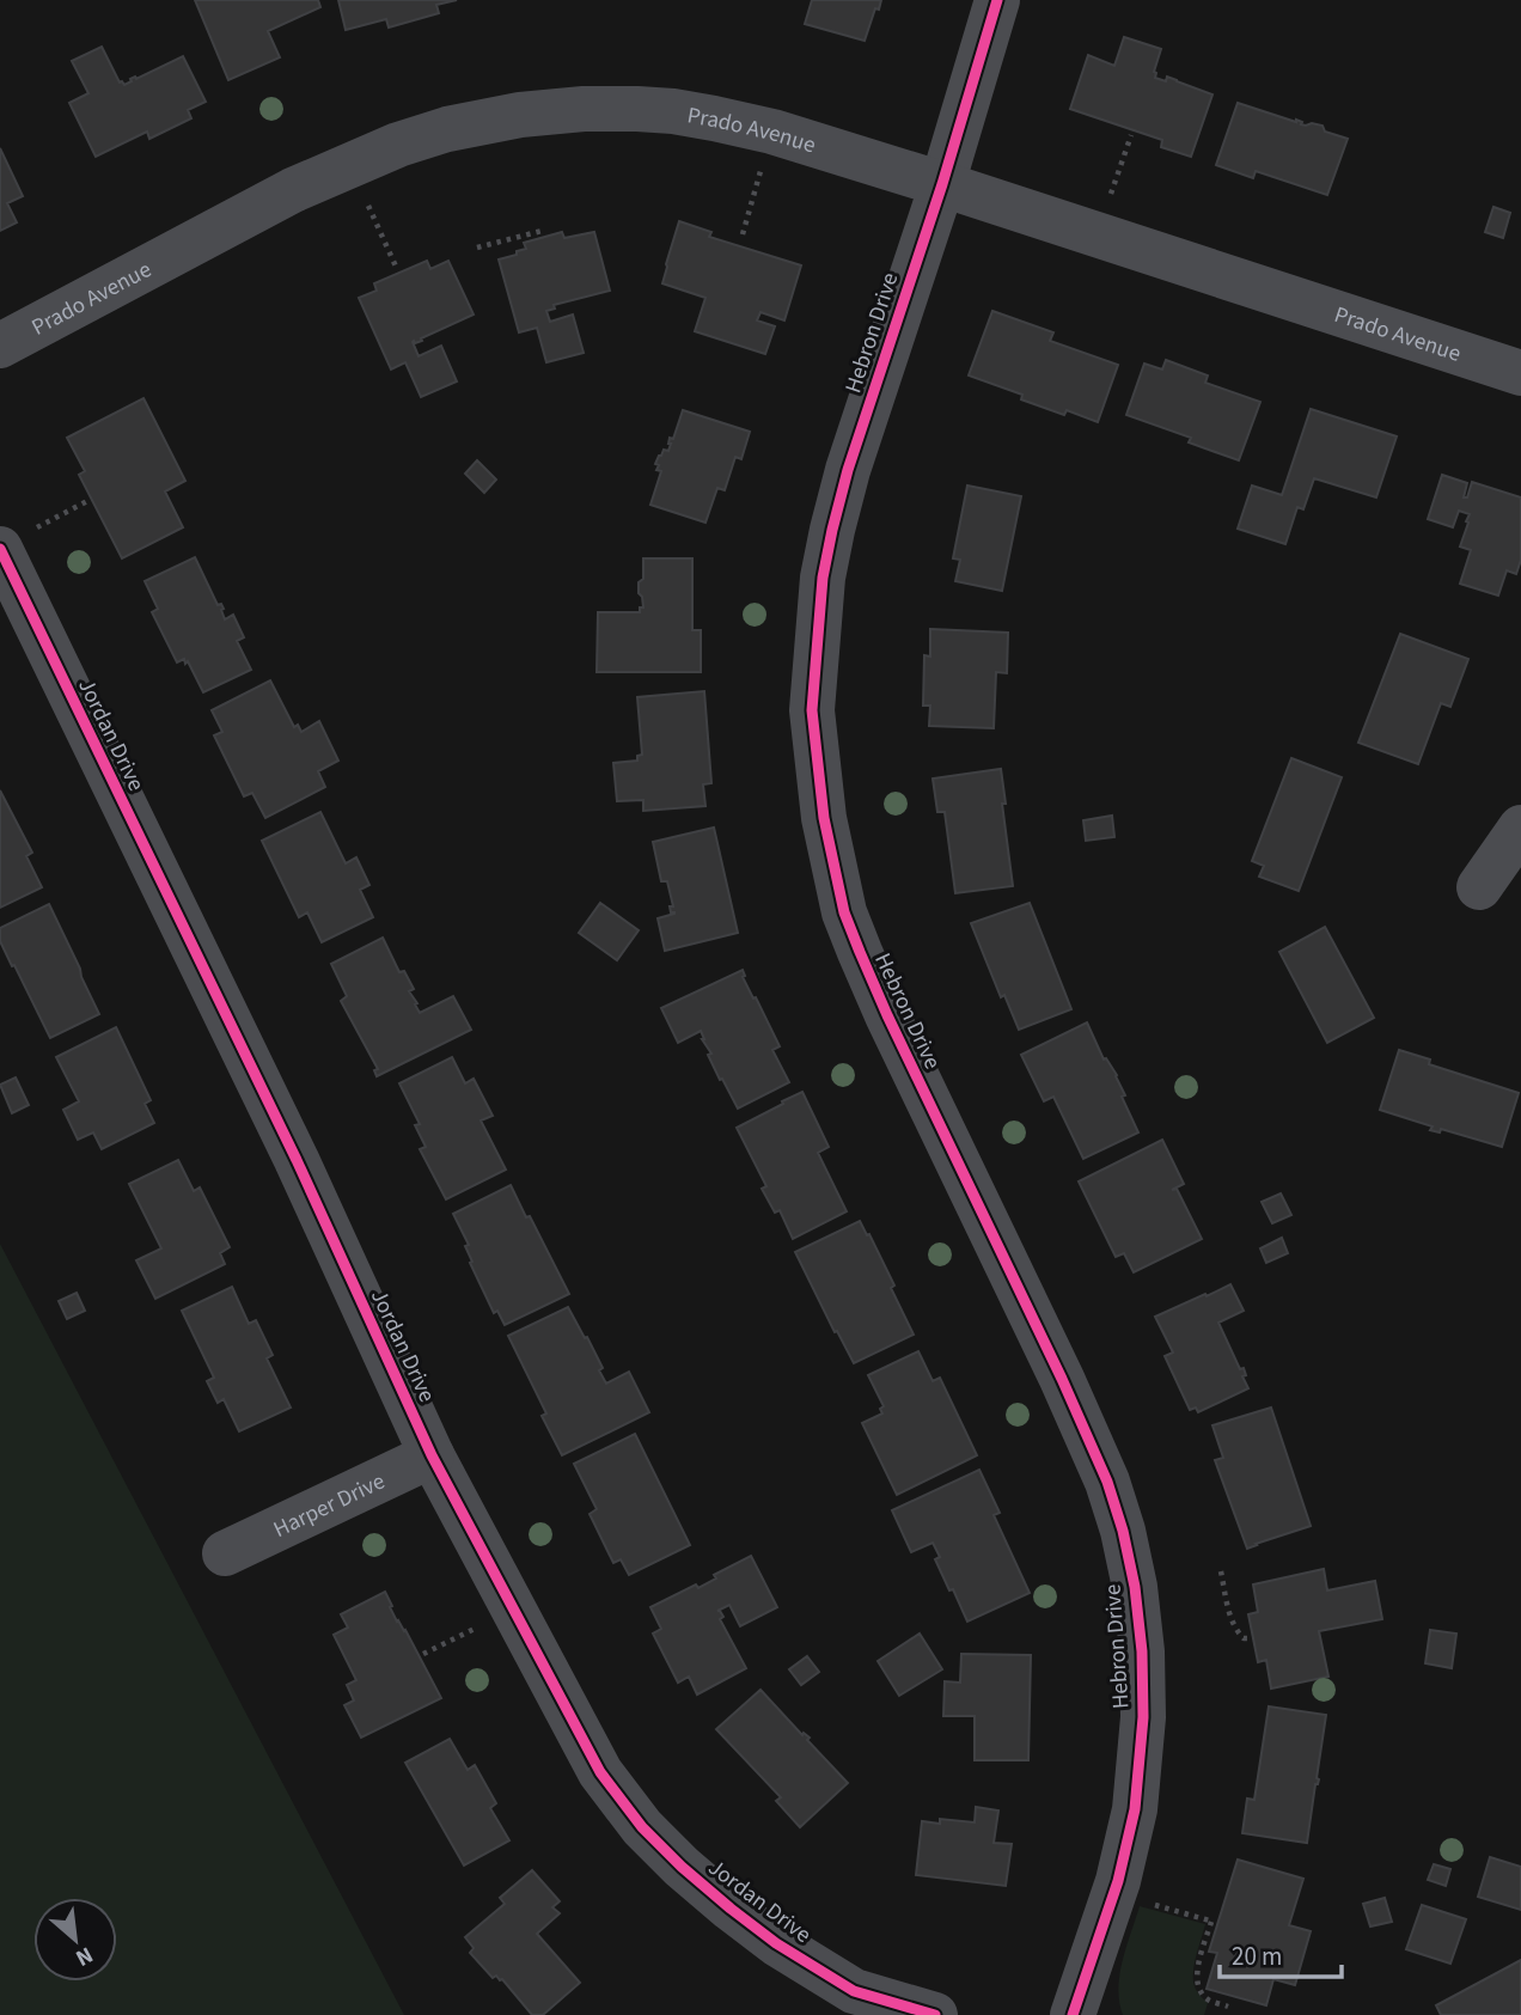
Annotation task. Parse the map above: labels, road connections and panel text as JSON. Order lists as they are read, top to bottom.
{
  "streets": {
    "street": [
      "Prado Avenue",
      "Hebron Drive",
      "Jordan Drive",
      "Harper Drive"
    ]
  },
  "crossings": [
    ["Prado Avenue", "Hebron Drive"],
    ["Jordan Drive", "Harper Drive"]
  ],
  "scale_bar": "20 m",
  "north": "bottom right"
}
